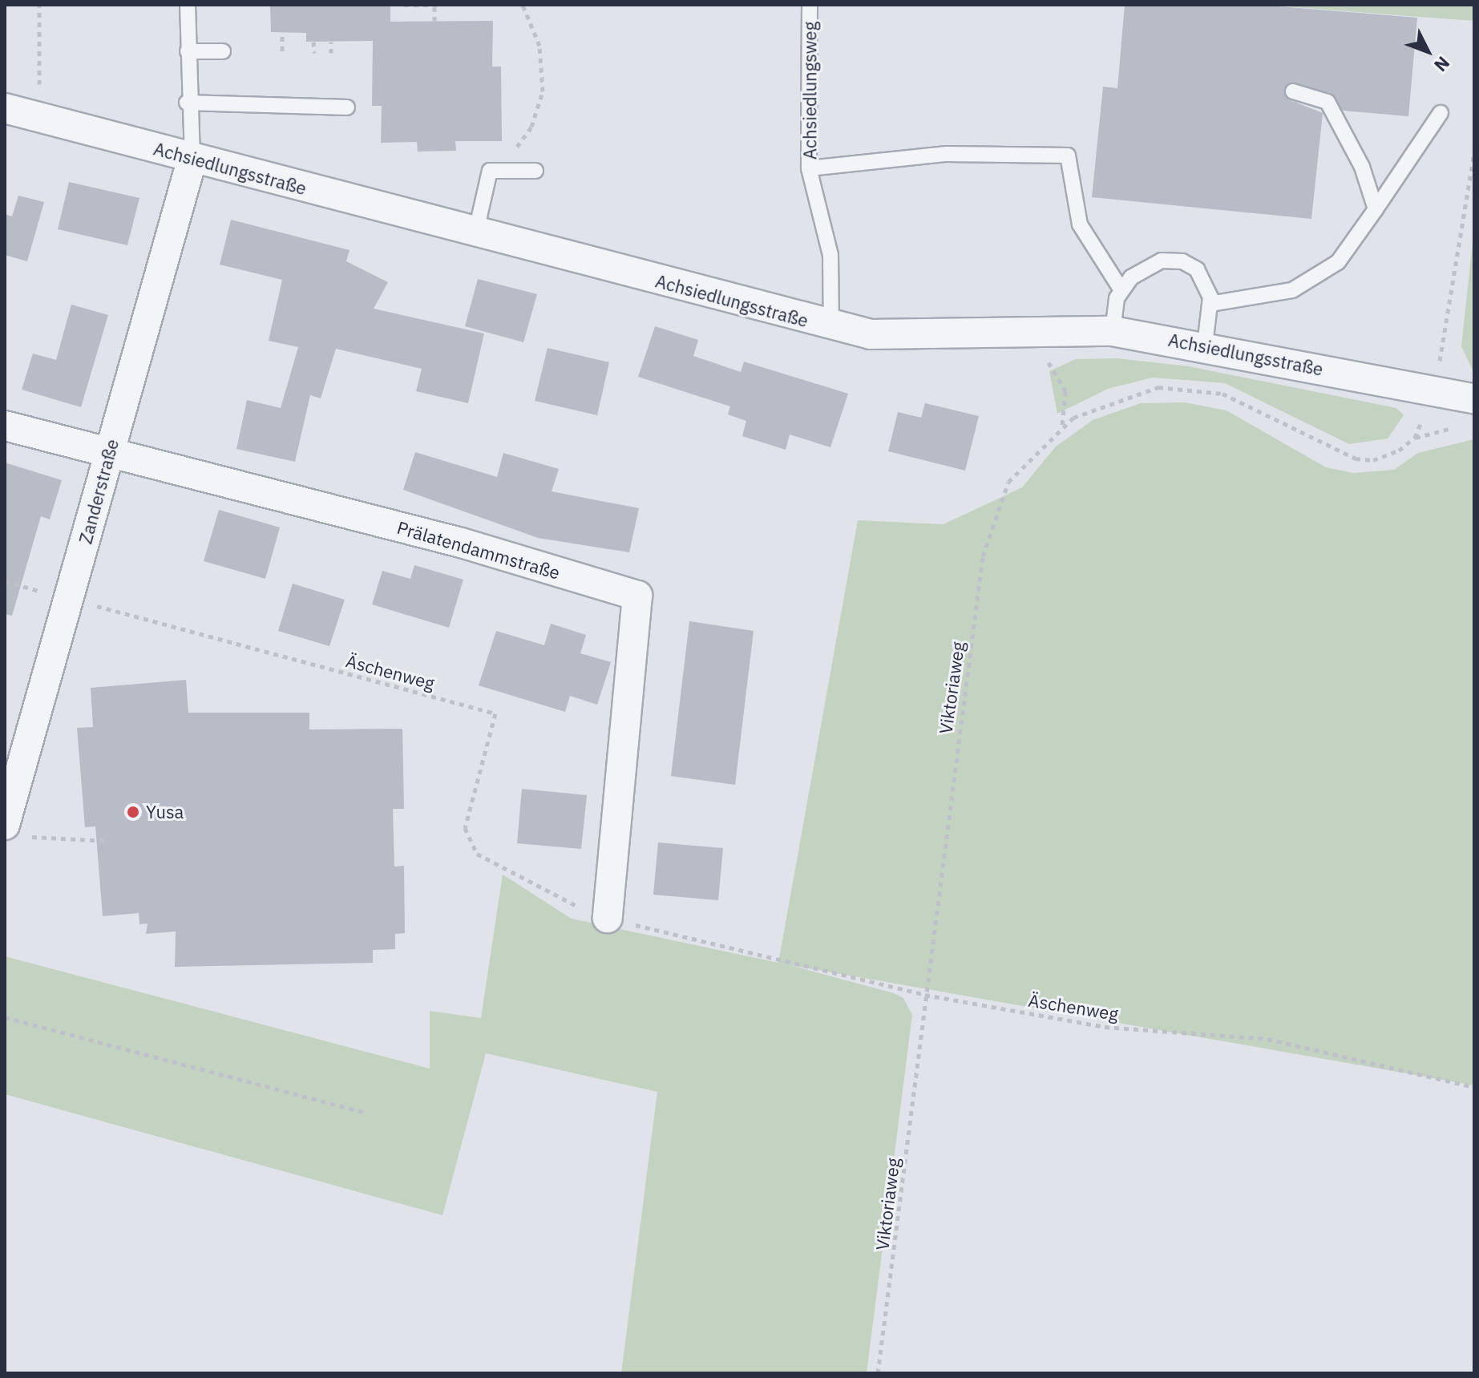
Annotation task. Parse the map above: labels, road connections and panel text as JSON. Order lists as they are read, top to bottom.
{
  "streets": {
    "street": ["Achsiedlungsstraße", "Zanderstraße", "Prälatendammstraße"],
    "lane": ["Achsiedlungsweg"],
    "path": ["Äschenweg", "Viktoriaweg"]
  },
  "crossings": [
    ["Achsiedlungsweg", "Achsiedlungsstraße"],
    ["Achsiedlungsstraße", "Zanderstraße"],
    ["Zanderstraße", "Prälatendammstraße"],
    ["Äschenweg", "Viktoriaweg"]
  ],
  "places": ["Yusa"],
  "north": "bottom right"
}
